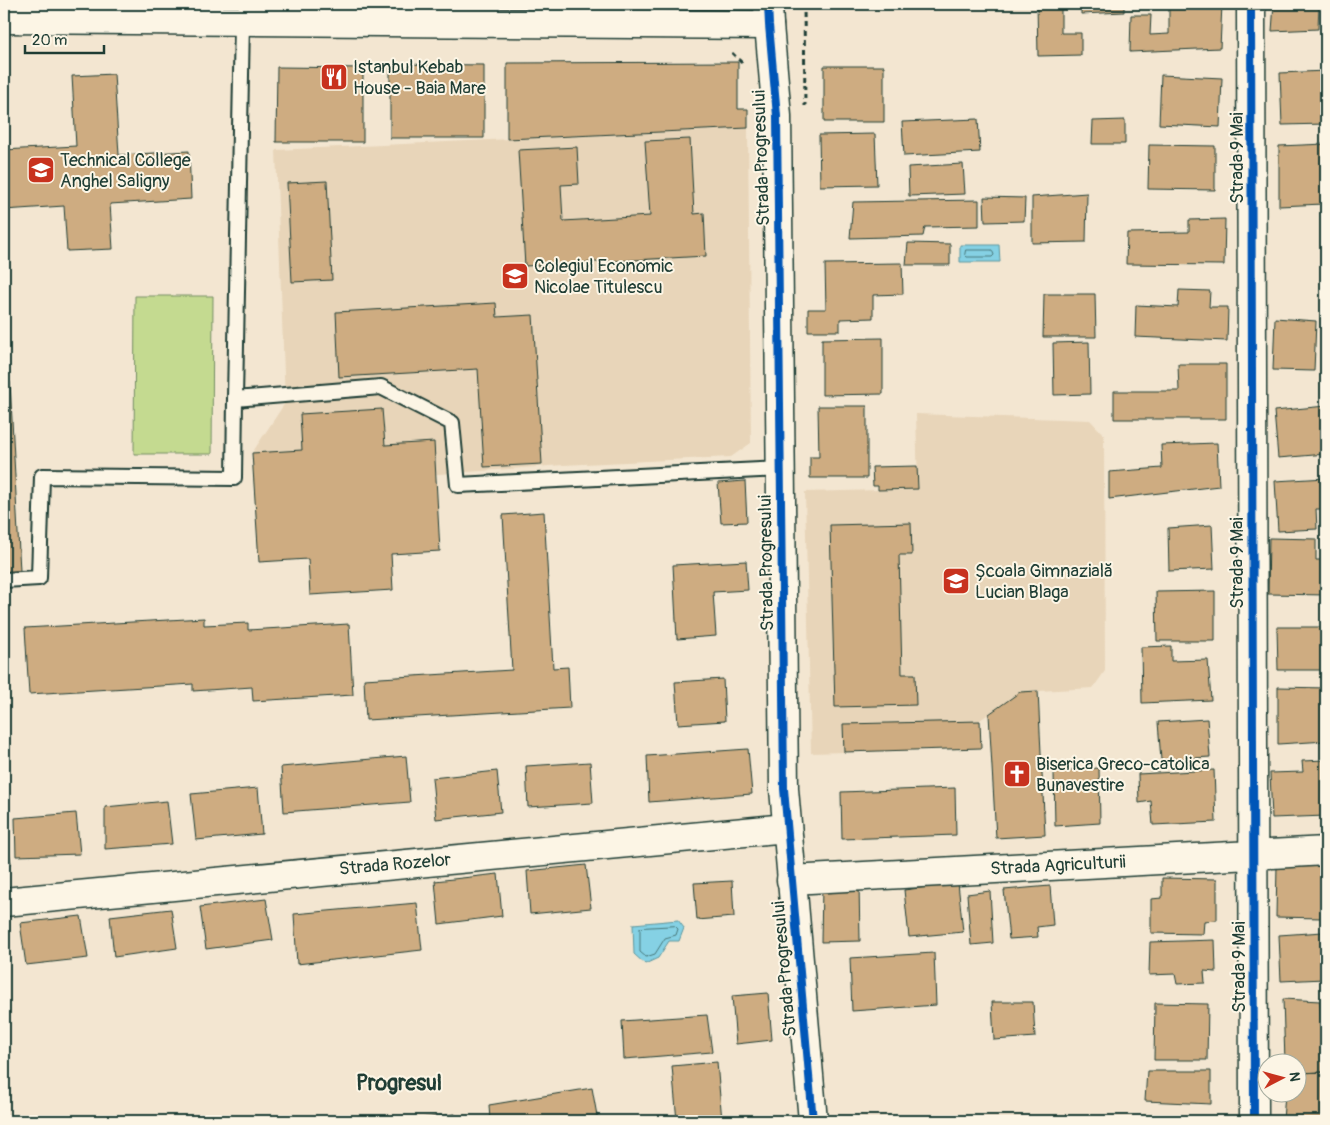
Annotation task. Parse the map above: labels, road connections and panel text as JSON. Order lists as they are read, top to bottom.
{
  "streets": {
    "street": [
      "Strada Progresului",
      "Strada 9 Mai",
      "Strada Rozelor",
      "Strada Agriculturii"
    ]
  },
  "crossings": [
    ["Strada Progresului", "Strada Rozelor"],
    ["Strada Progresului", "Strada Agriculturii"],
    ["Strada 9 Mai", "Strada Agriculturii"]
  ],
  "districts": ["Progresul"],
  "places": {
    "restaurant": ["Istanbul Kebab House - Baia Mare"],
    "school or university": ["Technical College Anghel Saligny", "Colegiul Economic Nicolae Titulescu", "Școala Gimnazială Lucian Blaga"],
    "church": ["Biserica Greco-catolica Bunavestire"]
  },
  "scale_bar": "20 m",
  "north": "right"
}
